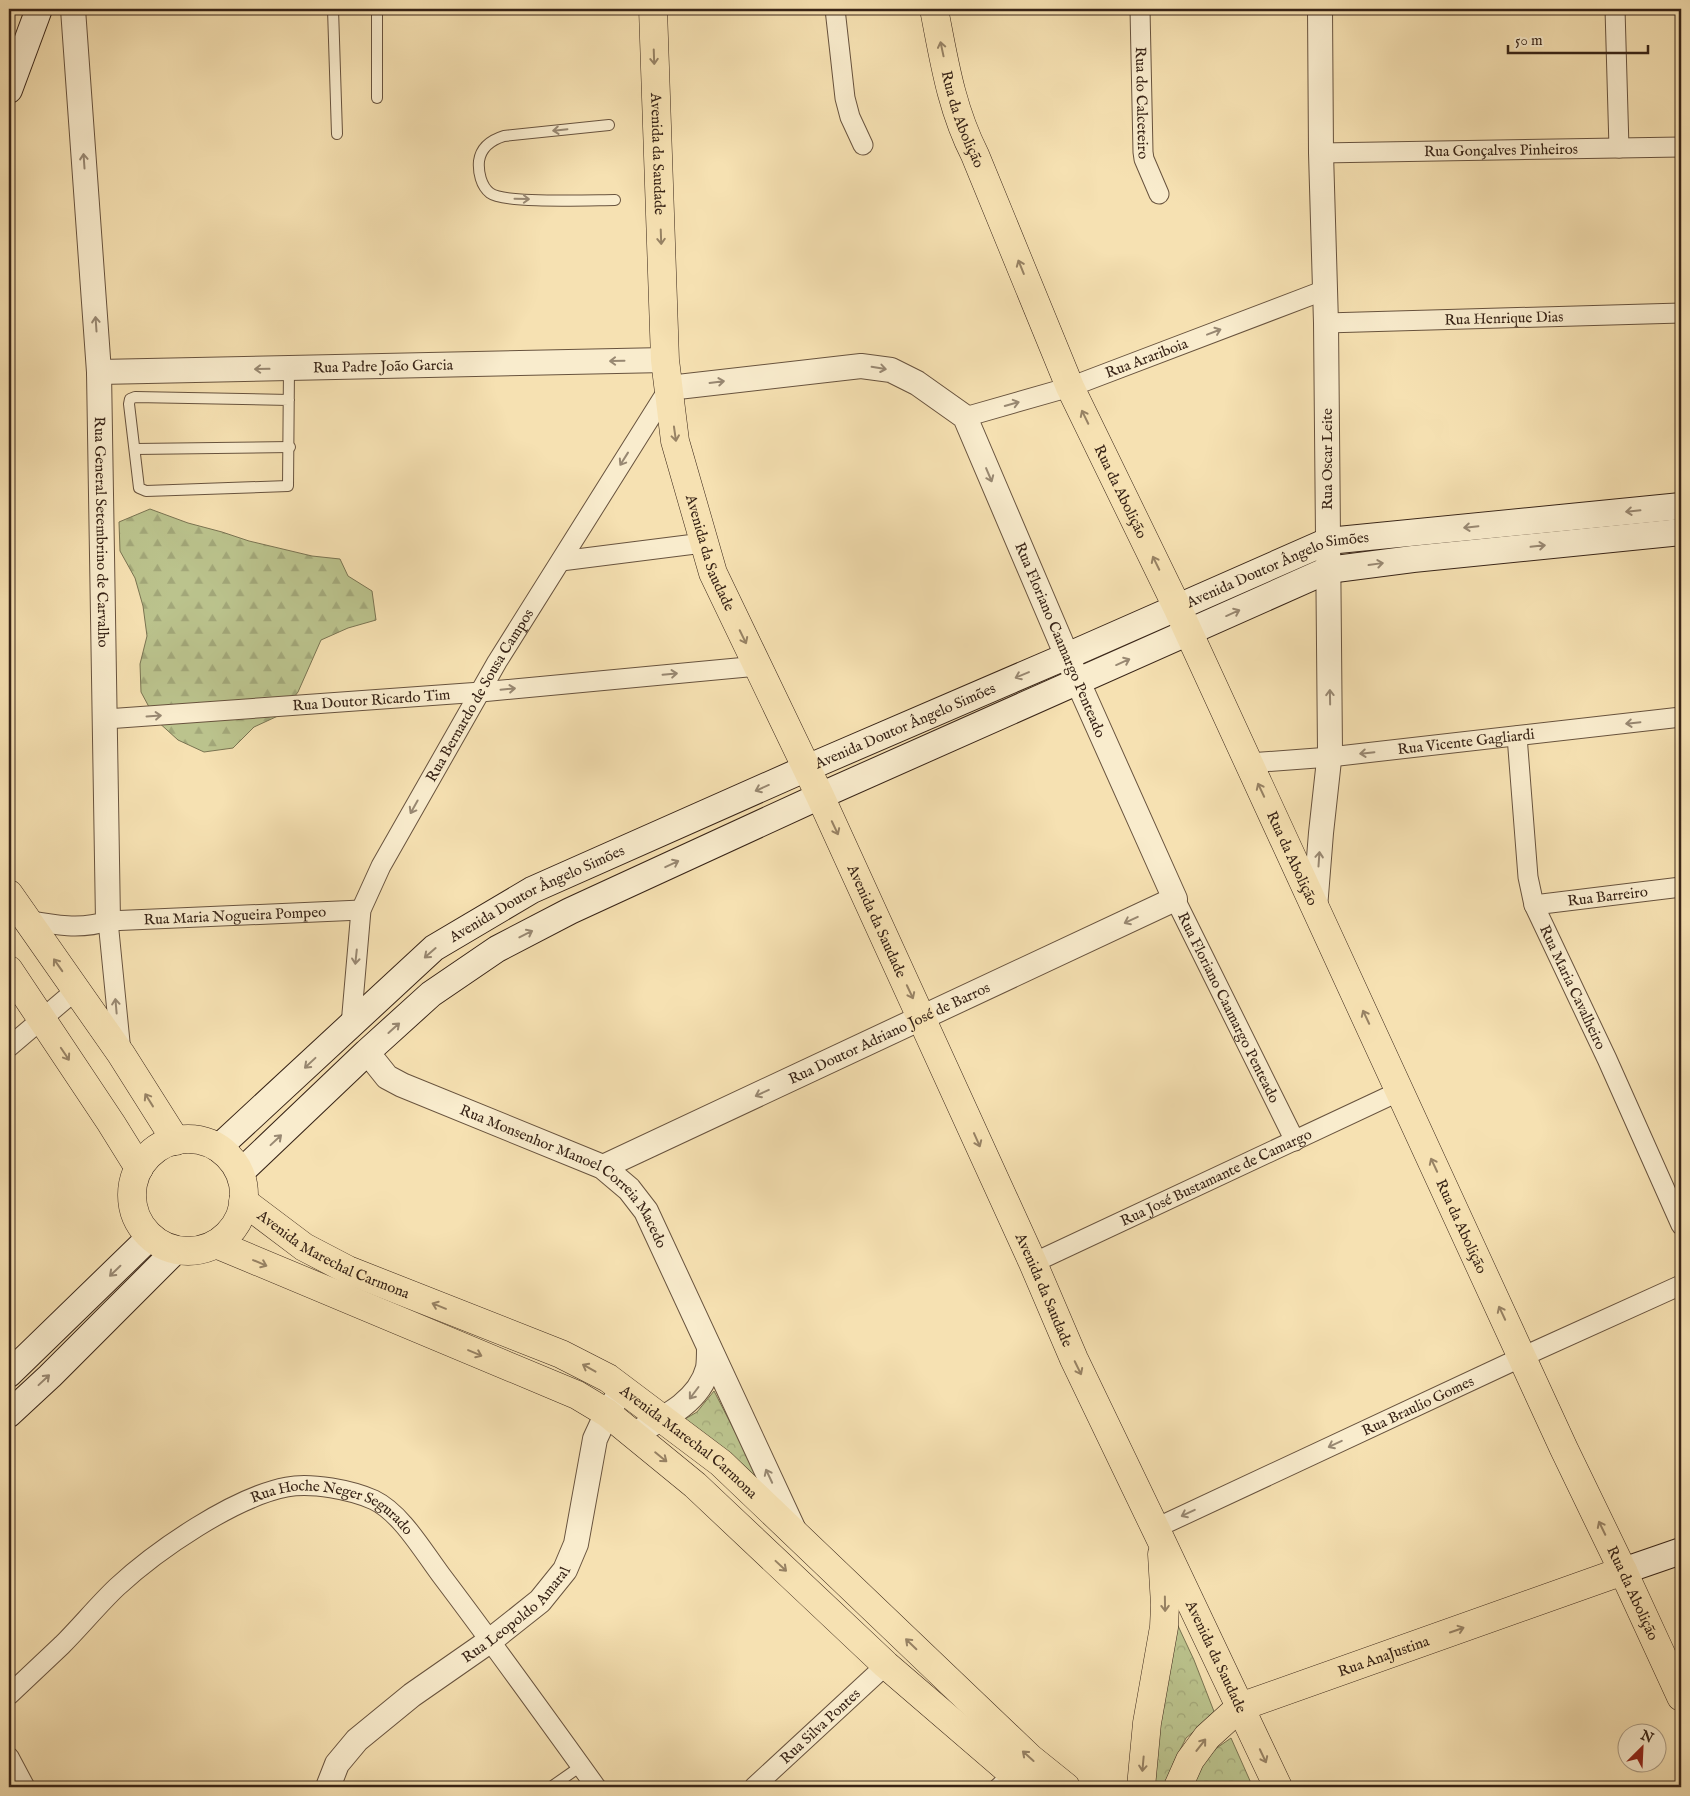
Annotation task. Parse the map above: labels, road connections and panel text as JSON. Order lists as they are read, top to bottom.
{
  "streets": {
    "main road": [
      "Rua da Abolição",
      "Avenida da Saudade",
      "Avenida Doutor Ângelo Simões",
      "Avenida Marechal Carmona",
      "Rua AnaJustina"
    ],
    "street": [
      "Rua do Calceteiro",
      "Rua Gonçalves Pinheiros",
      "Rua Henrique Dias",
      "Rua Arariboia",
      "Rua Padre João Garcia",
      "Rua Oscar Leite",
      "Rua General Setembrino de Carvalho",
      "Rua Floriano Caamargo Penteado",
      "Rua Bernardo de Sousa Campos",
      "Rua Doutor Ricardo Tim",
      "Rua Vicente Gagliardi",
      "Rua Barreiro",
      "Rua Maria Nogueira Pompeo",
      "Rua Maria Cavalheiro",
      "Rua Doutor Adriano José de Barros",
      "Rua José Bustamante de Camargo",
      "Rua Monsenhor Manoel Correia Macedo",
      "Rua Braulio Gomes",
      "Rua Hoche Neger Segurado",
      "Rua Leopoldo Amaral",
      "Rua Silva Pontes"
    ]
  },
  "crossings": [
    ["Rua da Abolição", "Rua Arariboia"],
    ["Rua da Abolição", "Rua Oscar Leite"],
    ["Rua da Abolição", "Avenida Doutor Ângelo Simões"],
    ["Rua da Abolição", "Rua Vicente Gagliardi"],
    ["Rua da Abolição", "Rua José Bustamante de Camargo"],
    ["Rua da Abolição", "Rua Braulio Gomes"],
    ["Rua da Abolição", "Rua AnaJustina"],
    ["Rua Gonçalves Pinheiros", "Rua Oscar Leite"],
    ["Avenida da Saudade", "Rua Padre João Garcia"],
    ["Avenida da Saudade", "Avenida Doutor Ângelo Simões"],
    ["Avenida da Saudade", "Rua Bernardo de Sousa Campos"],
    ["Avenida da Saudade", "Rua Doutor Ricardo Tim"],
    ["Avenida da Saudade", "Rua Doutor Adriano José de Barros"],
    ["Avenida da Saudade", "Rua José Bustamante de Camargo"],
    ["Avenida da Saudade", "Rua Braulio Gomes"],
    ["Avenida da Saudade", "Rua AnaJustina"],
    ["Rua Henrique Dias", "Rua Oscar Leite"],
    ["Rua Arariboia", "Rua Oscar Leite"],
    ["Rua Arariboia", "Rua Floriano Caamargo Penteado"],
    ["Rua Padre João Garcia", "Rua General Setembrino de Carvalho"],
    ["Rua Oscar Leite", "Avenida Doutor Ângelo Simões"],
    ["Rua Oscar Leite", "Rua Vicente Gagliardi"],
    ["Rua General Setembrino de Carvalho", "Rua Doutor Ricardo Tim"],
    ["Rua General Setembrino de Carvalho", "Rua Maria Nogueira Pompeo"],
    ["Avenida Doutor Ângelo Simões", "Rua Floriano Caamargo Penteado"],
    ["Avenida Doutor Ângelo Simões", "Rua Bernardo de Sousa Campos"],
    ["Avenida Doutor Ângelo Simões", "Rua Monsenhor Manoel Correia Macedo"],
    ["Avenida Doutor Ângelo Simões", "Avenida Marechal Carmona"],
    ["Rua Floriano Caamargo Penteado", "Rua Doutor Adriano José de Barros"],
    ["Rua Floriano Caamargo Penteado", "Rua José Bustamante de Camargo"],
    ["Rua Bernardo de Sousa Campos", "Rua Doutor Ricardo Tim"],
    ["Rua Bernardo de Sousa Campos", "Rua Maria Nogueira Pompeo"],
    ["Rua Vicente Gagliardi", "Rua Maria Cavalheiro"],
    ["Rua Barreiro", "Rua Maria Cavalheiro"],
    ["Rua Doutor Adriano José de Barros", "Rua Monsenhor Manoel Correia Macedo"],
    ["Rua Monsenhor Manoel Correia Macedo", "Avenida Marechal Carmona"],
    ["Avenida Marechal Carmona", "Rua Leopoldo Amaral"],
    ["Avenida Marechal Carmona", "Rua Silva Pontes"],
    ["Rua Hoche Neger Segurado", "Rua Leopoldo Amaral"]
  ],
  "one_way": [
    "Rua da Abolição",
    "Avenida da Saudade",
    "Rua Arariboia",
    "Rua Padre João Garcia",
    "Rua Oscar Leite",
    "Rua General Setembrino de Carvalho",
    "Rua Bernardo de Sousa Campos",
    "Rua Doutor Ricardo Tim",
    "Rua Vicente Gagliardi",
    "Rua Doutor Adriano José de Barros",
    "Rua Braulio Gomes",
    "Rua AnaJustina"
  ],
  "scale_bar": "50 m",
  "north": "top right"
}
